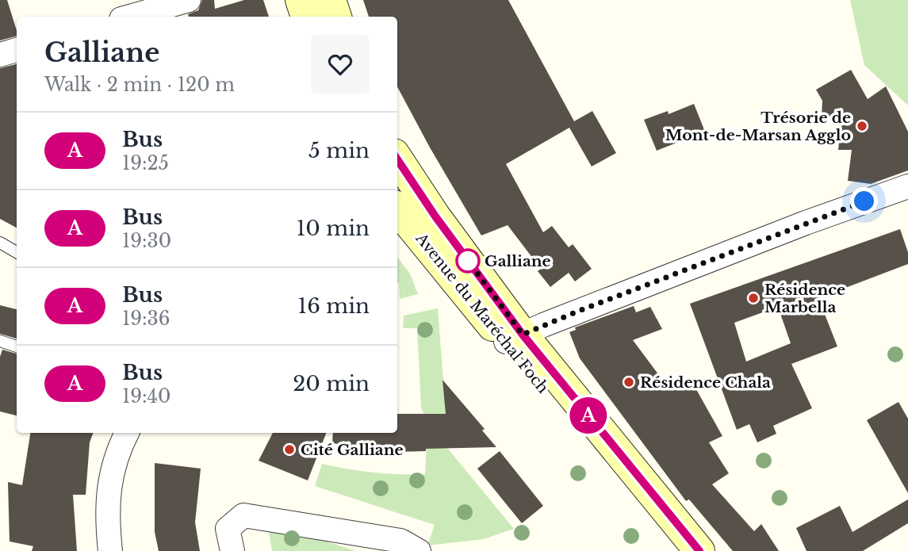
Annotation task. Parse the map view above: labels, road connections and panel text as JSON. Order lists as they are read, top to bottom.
{
  "streets": {
    "main road": ["Avenue du Maréchal Foch"]
  },
  "places": [
    "Trésorie de Mont-de-Marsan Agglo",
    "Galliane",
    "Résidence Marbella",
    "Résidence Chala",
    "Cité Galliane"
  ],
  "lines": ["bus line A"],
  "page": {
    "on_map": "A",
    "heading": ["Galliane", "Walk · 2 min · 120 m"],
    "list": [
      {
        "mark": "A",
        "name": "Bus",
        "note": "19:25",
        "value": "5 min"
      },
      {
        "mark": "A",
        "name": "Bus",
        "note": "19:30",
        "value": "10 min"
      },
      {
        "mark": "A",
        "name": "Bus",
        "note": "19:36",
        "value": "16 min"
      },
      {
        "mark": "A",
        "name": "Bus",
        "note": "19:40",
        "value": "20 min"
      }
    ]
  }
}
